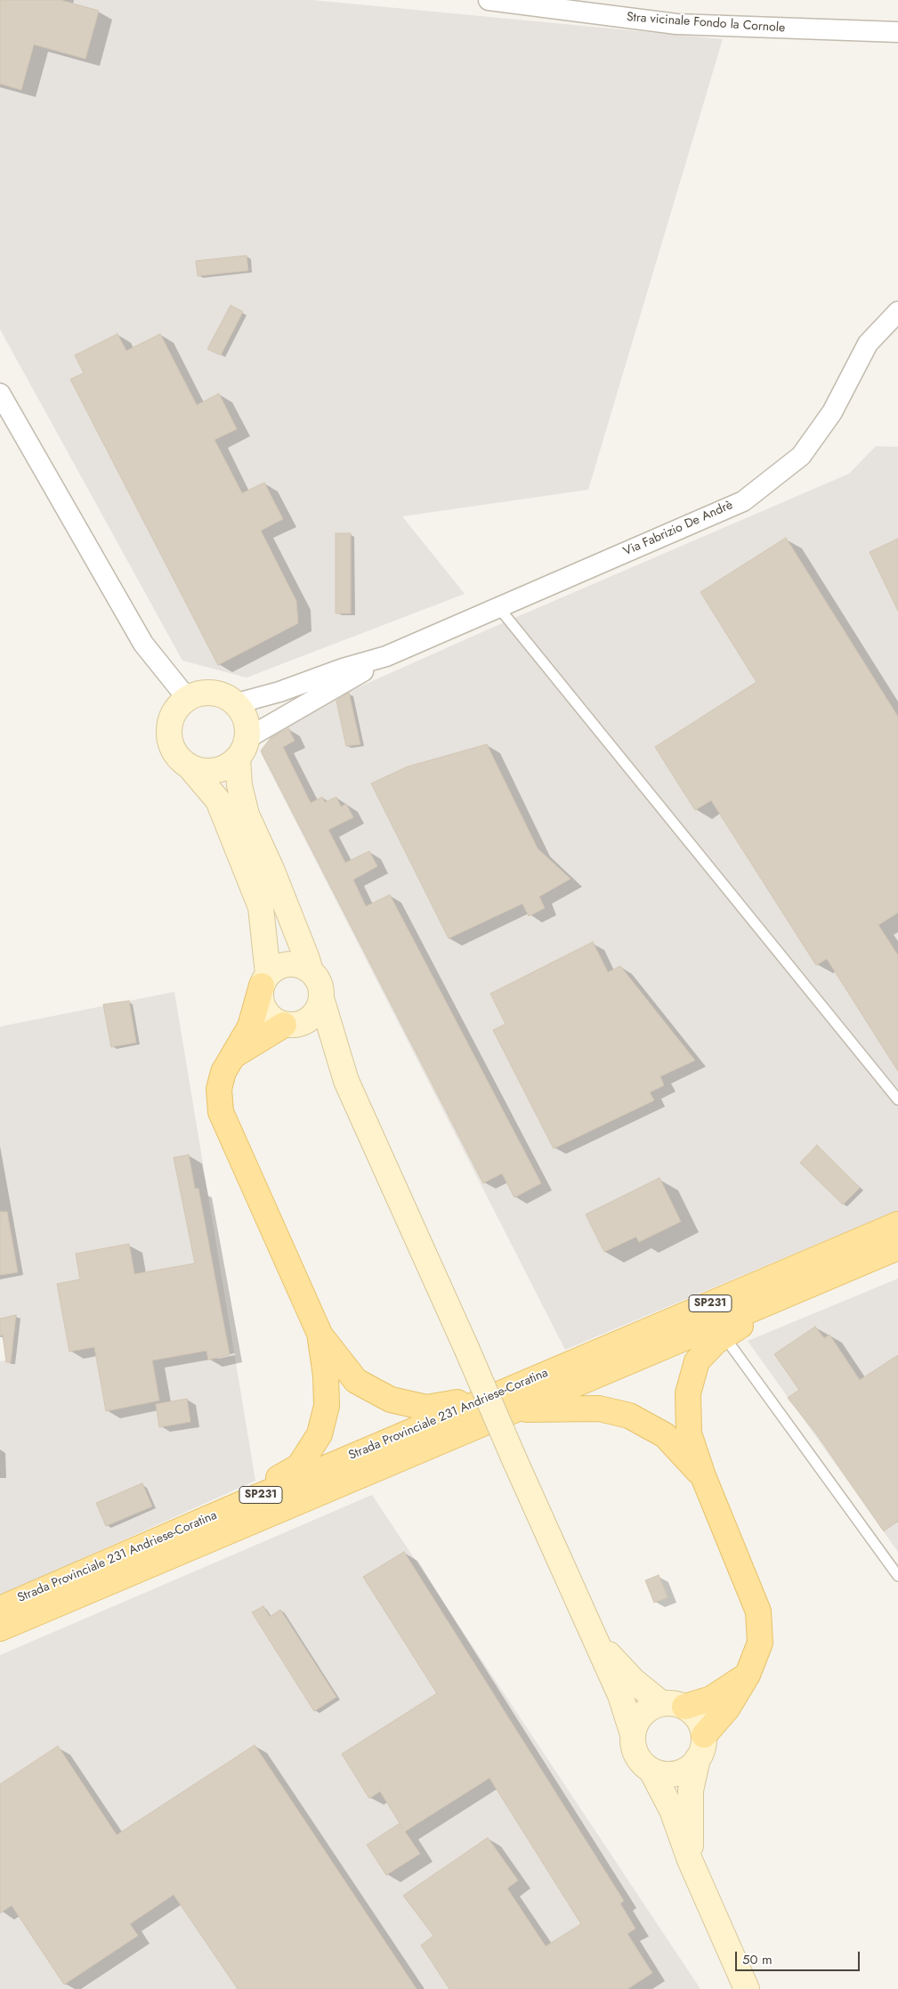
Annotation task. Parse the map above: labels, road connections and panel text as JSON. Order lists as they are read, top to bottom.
{
  "streets": {
    "main road": ["SP231", "Strada Provinciale 231 Andriese-Coratina"],
    "street": ["Stra vicinale Fondo la Cornole", "Via Fabrizio De Andrè"]
  },
  "scale_bar": "50 m"
}
